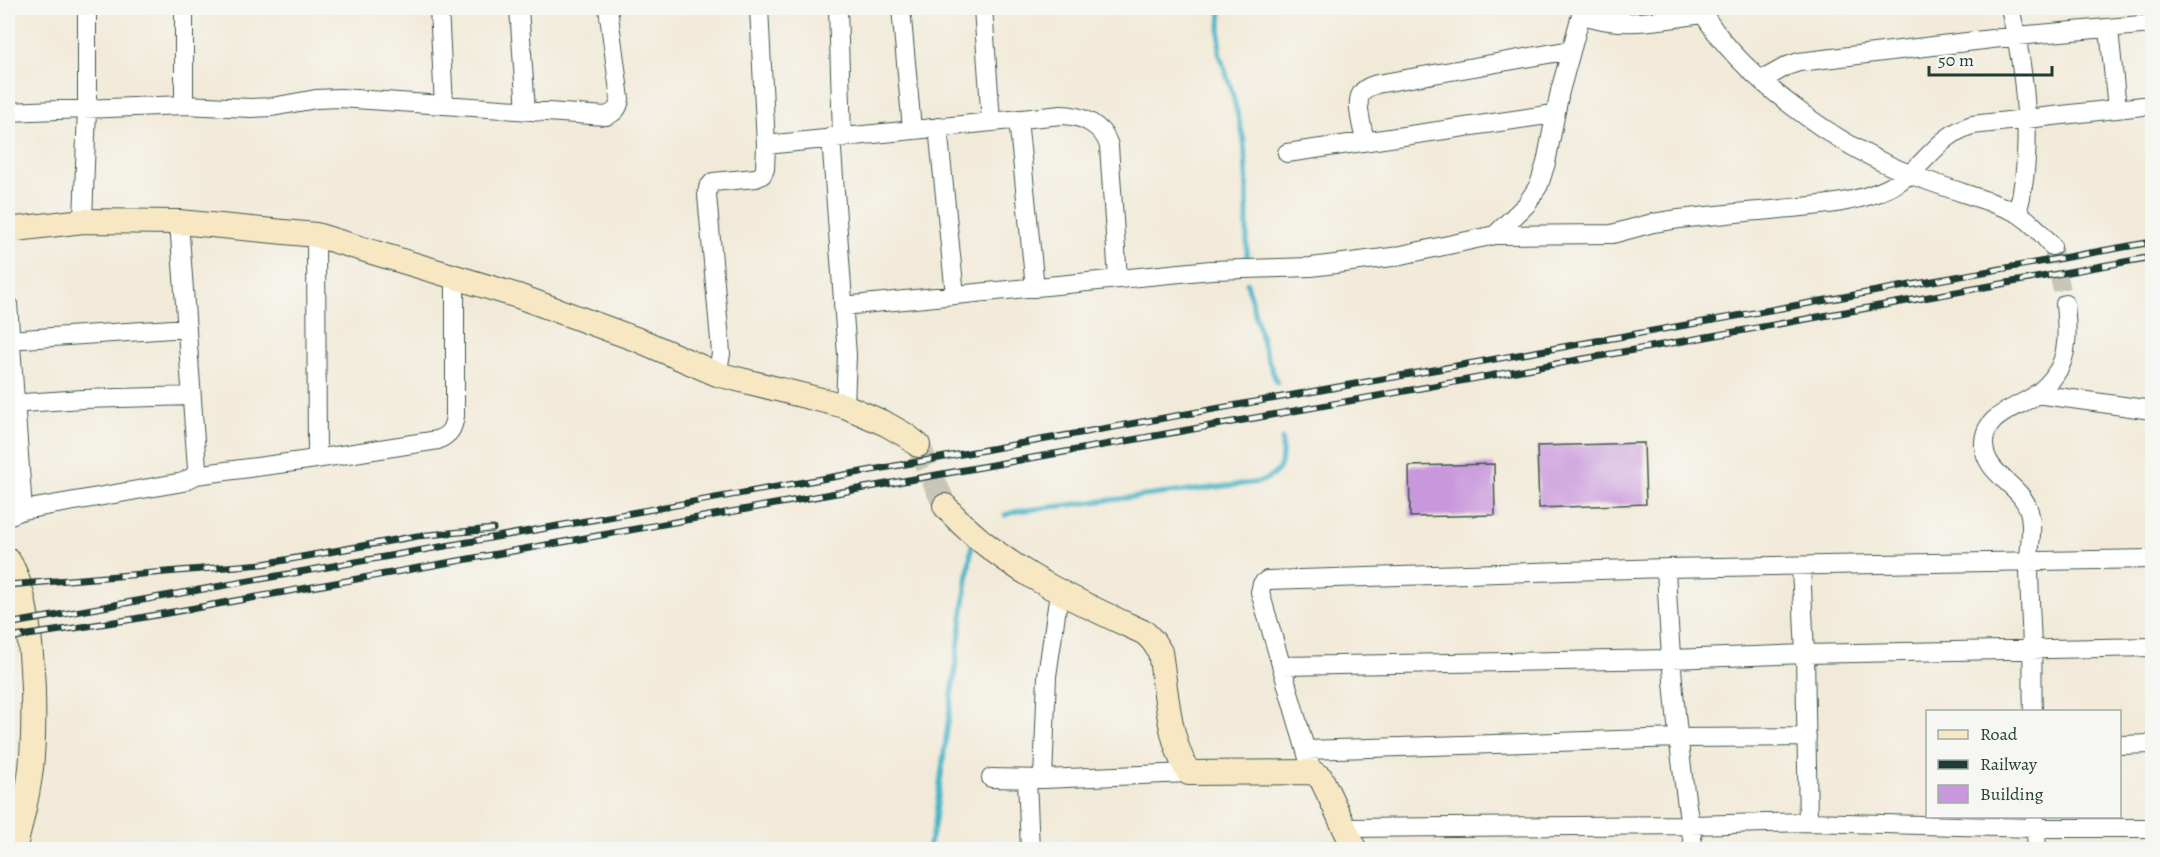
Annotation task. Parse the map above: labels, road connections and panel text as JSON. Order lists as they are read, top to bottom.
{
  "legend": ["Road", "Railway", "Building"],
  "scale_bar": "50 m"
}
